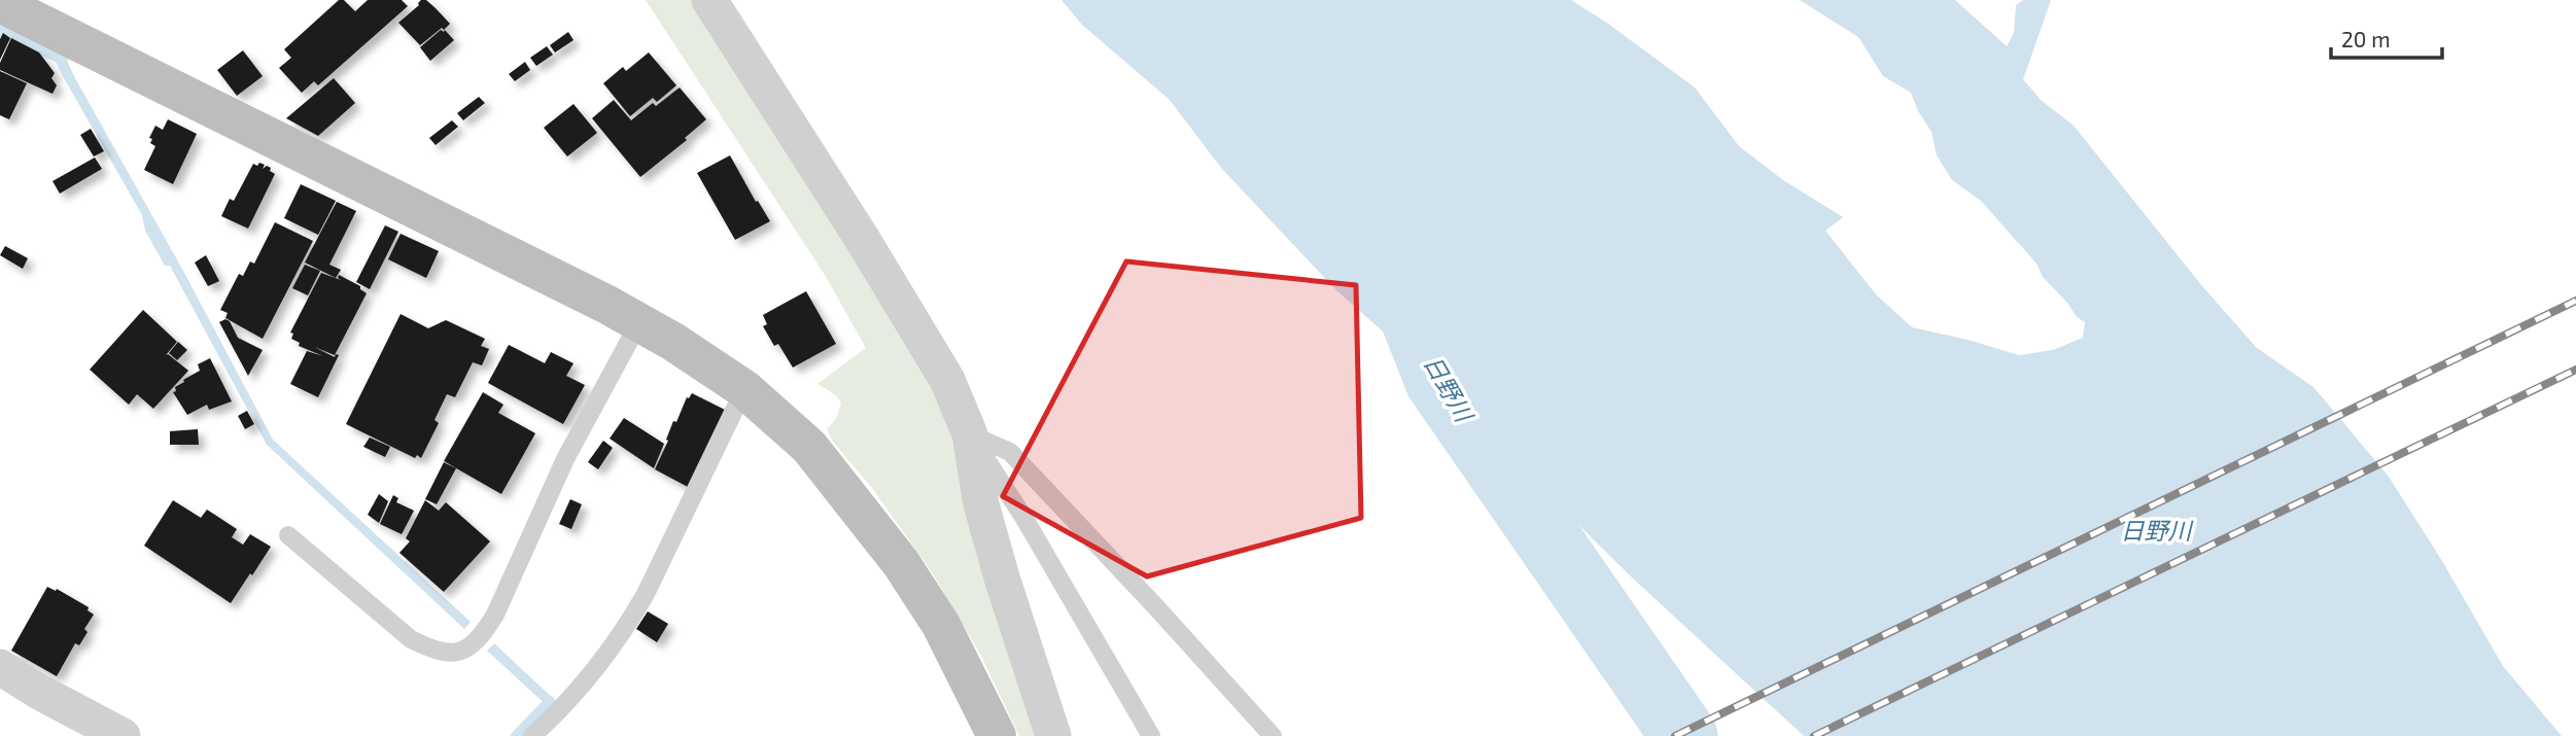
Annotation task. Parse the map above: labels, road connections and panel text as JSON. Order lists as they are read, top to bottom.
{
  "water": ["日野川"],
  "scale_bar": "20 m"
}
